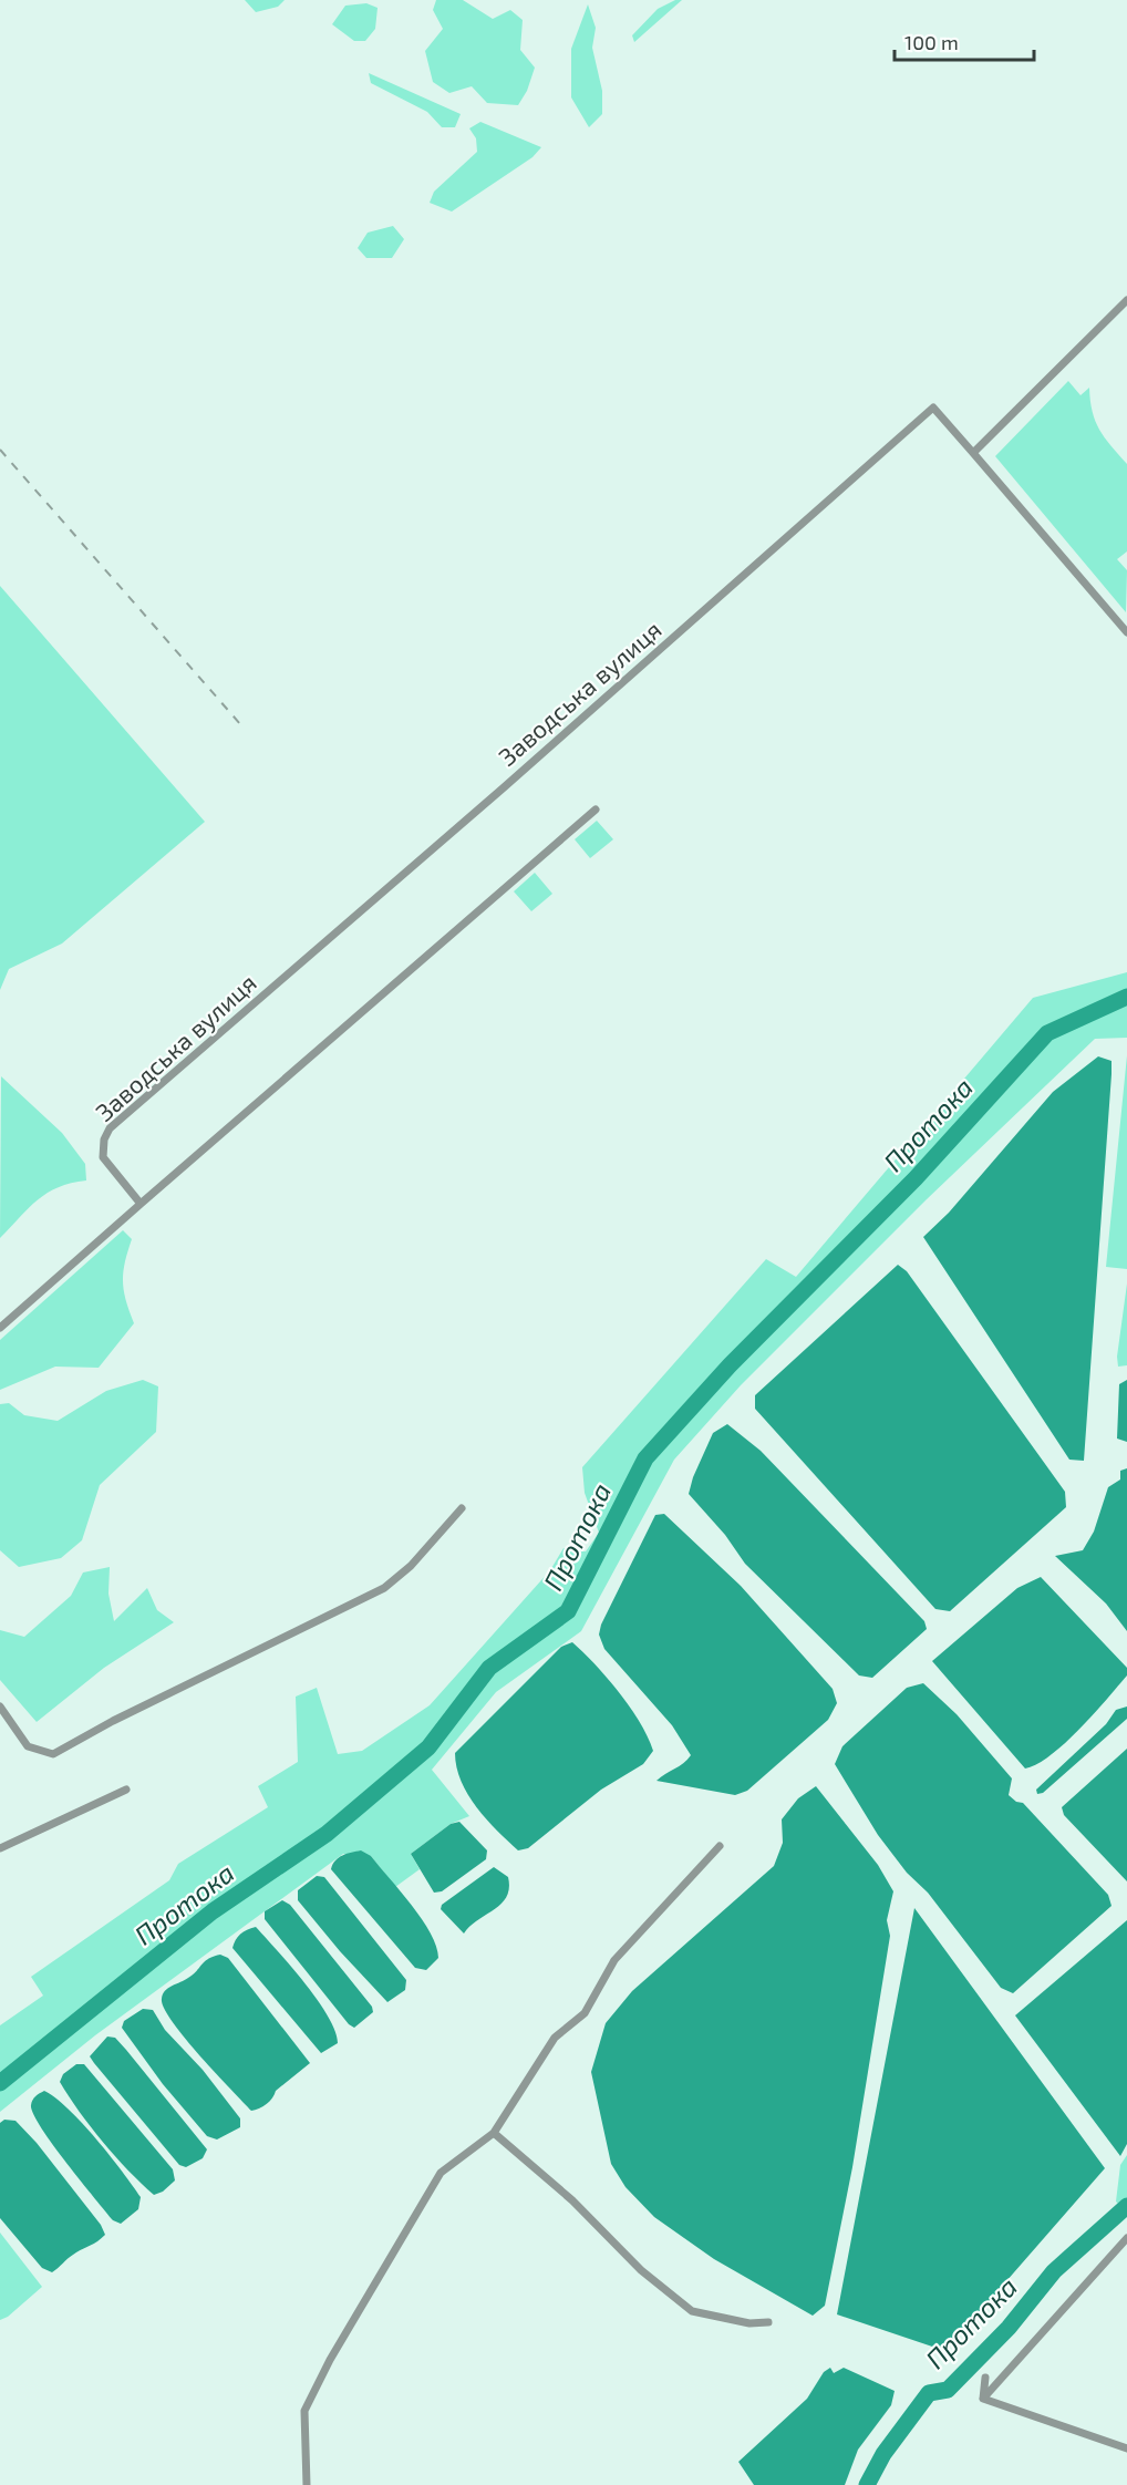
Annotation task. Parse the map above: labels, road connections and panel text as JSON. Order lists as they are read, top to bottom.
{
  "streets": {
    "street": ["Заводська вулиця"]
  },
  "water": ["Протока"],
  "scale_bar": "100 m"
}
